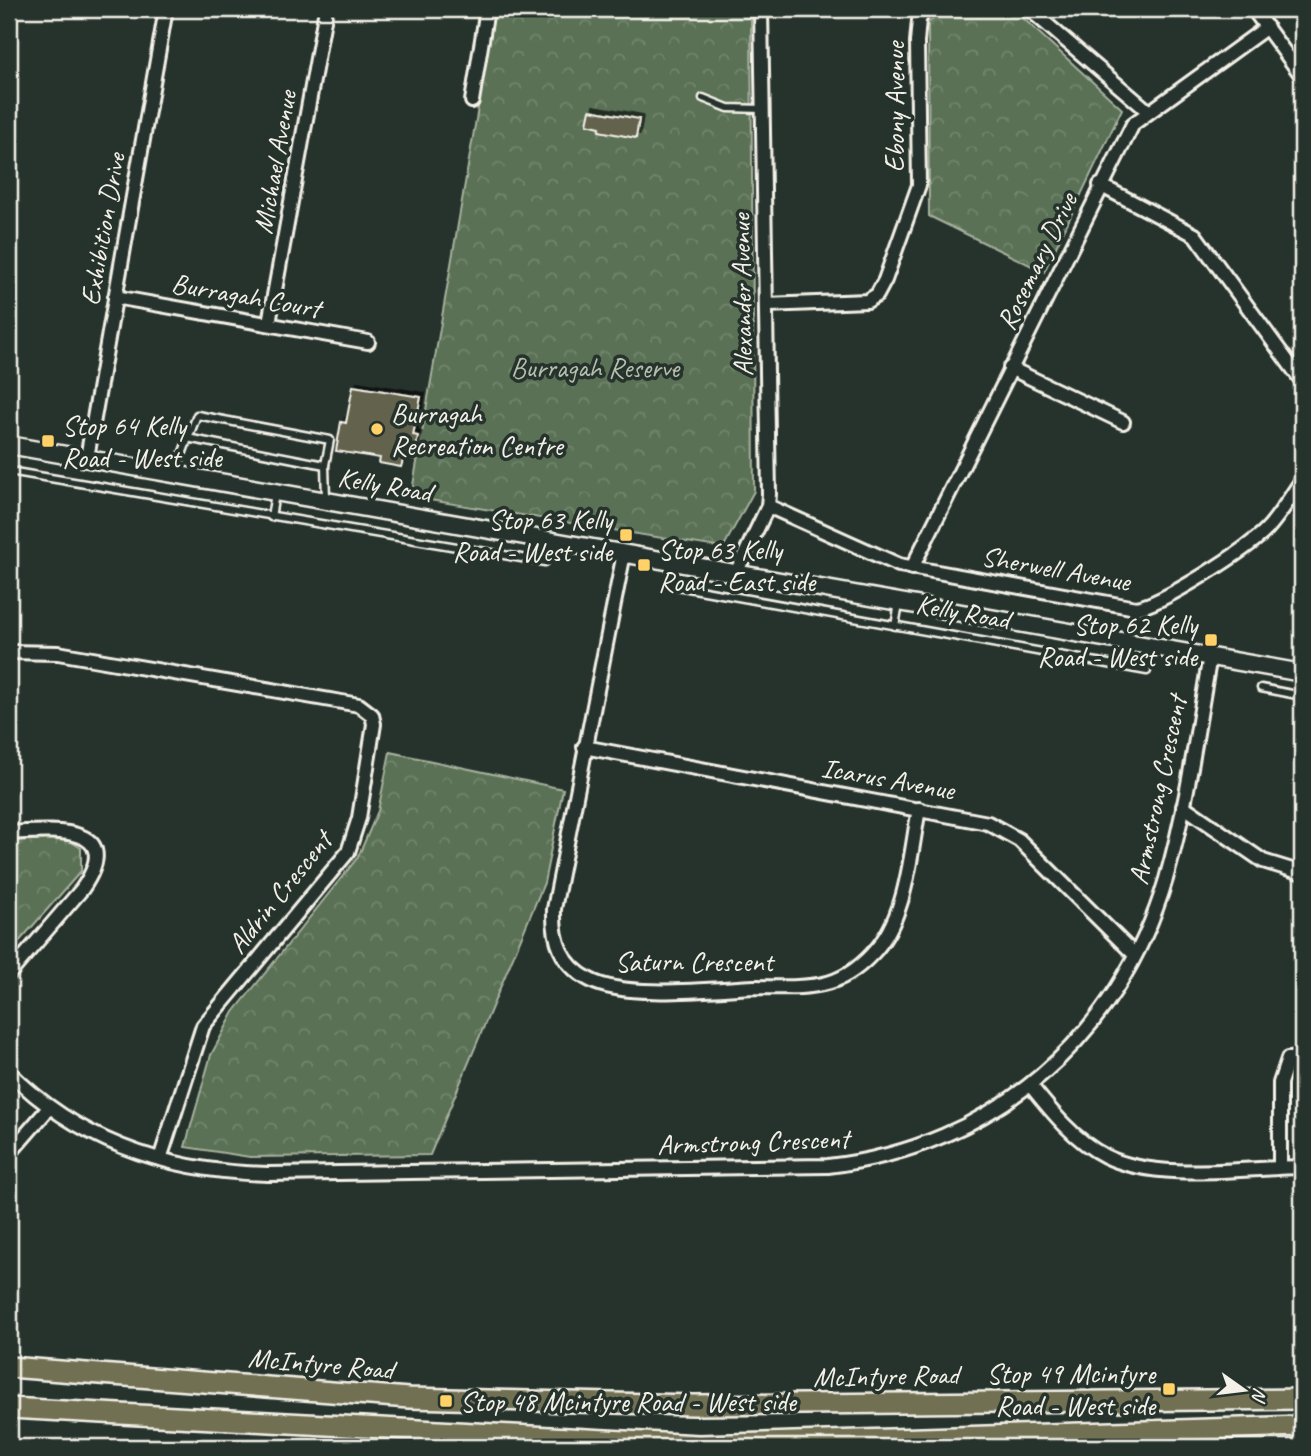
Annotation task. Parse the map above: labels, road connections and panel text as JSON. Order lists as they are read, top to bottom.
{
  "streets": {
    "main road": ["McIntyre Road"],
    "street": [
      "Ebony Avenue",
      "Michael Avenue",
      "Exhibition Drive",
      "Rosemary Drive",
      "Burragah Court",
      "Alexander Avenue",
      "Kelly Road",
      "Sherwell Avenue",
      "Icarus Avenue",
      "Armstrong Crescent",
      "Aldrin Crescent",
      "Saturn Crescent"
    ]
  },
  "crossings": [
    ["Ebony Avenue", "Alexander Avenue"],
    ["Michael Avenue", "Burragah Court"],
    ["Exhibition Drive", "Burragah Court"],
    ["Exhibition Drive", "Kelly Road"],
    ["Rosemary Drive", "Sherwell Avenue"],
    ["Alexander Avenue", "Kelly Road"],
    ["Alexander Avenue", "Sherwell Avenue"],
    ["Kelly Road", "Armstrong Crescent"],
    ["Kelly Road", "Saturn Crescent"],
    ["Icarus Avenue", "Armstrong Crescent"],
    ["Icarus Avenue", "Saturn Crescent"],
    ["Armstrong Crescent", "Aldrin Crescent"]
  ],
  "parks": ["Burragah Reserve"],
  "places": {
    "other": ["Burragah Recreation Centre"],
    "transit": [
      "Stop 64 Kelly Road - West side",
      "Stop 63 Kelly Road - West side",
      "Stop 63 Kelly Road - East side",
      "Stop 62 Kelly Road - West side",
      "Stop 49 Mcintyre Road - West side",
      "Stop 48 Mcintyre Road - West side"
    ]
  },
  "north": "right"
}
